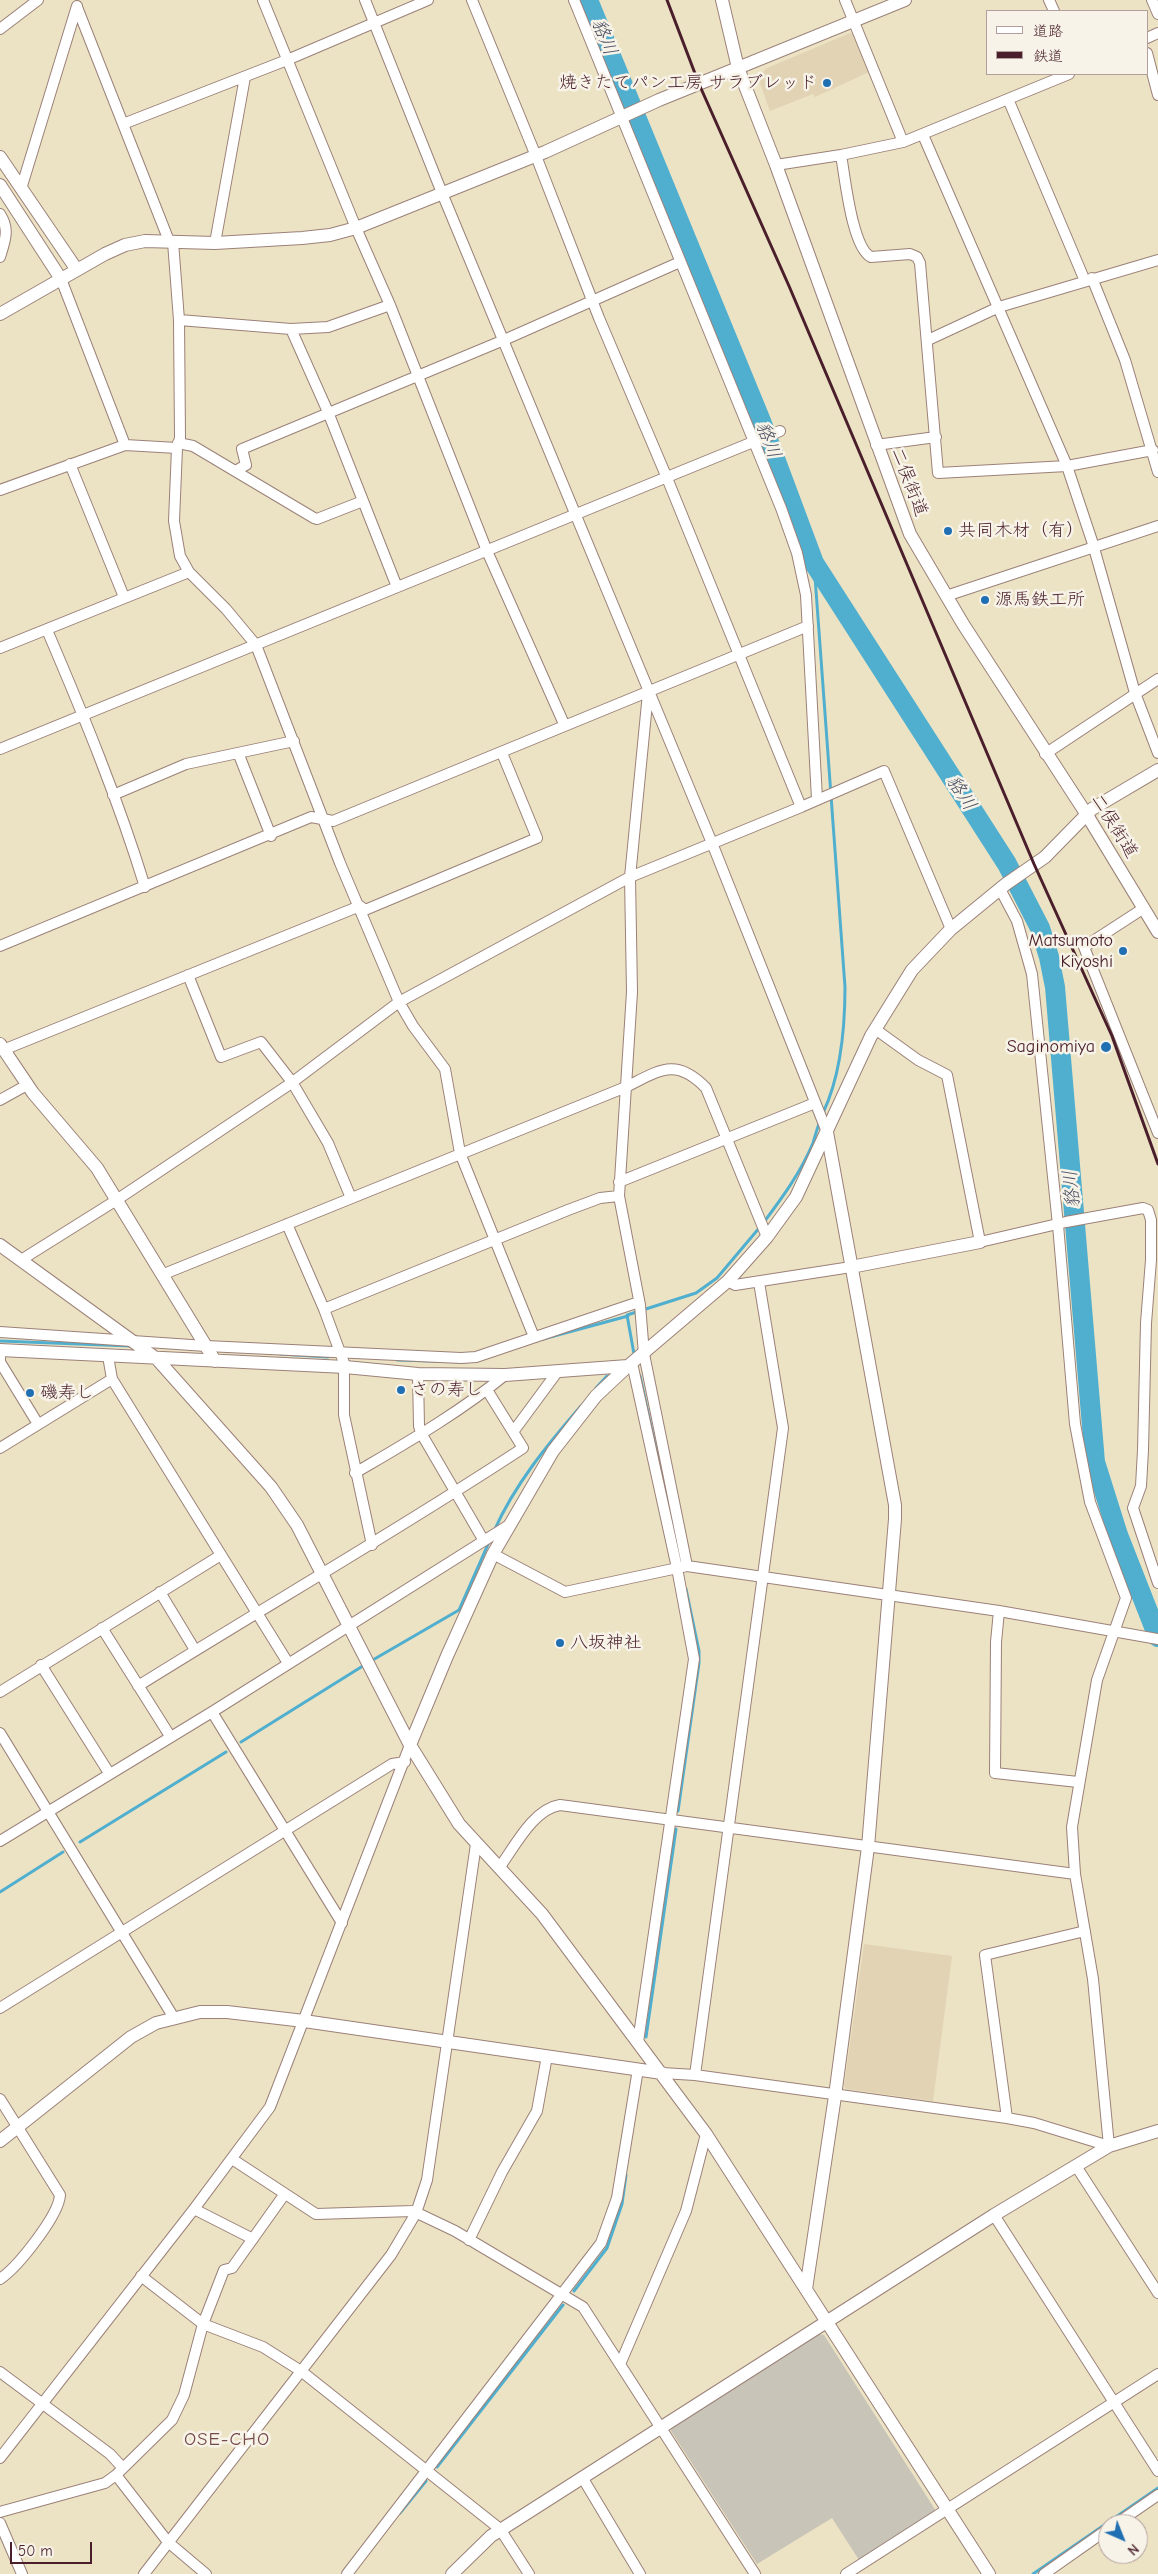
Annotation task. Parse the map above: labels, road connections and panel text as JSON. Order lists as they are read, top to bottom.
{
  "streets": {
    "street": ["二俣街道"]
  },
  "districts": ["OSE-CHO"],
  "water": ["貉川"],
  "places": [
    "焼きたてパン工房 サラブレッド",
    "共同木材（有）",
    "源馬鉄工所",
    "Matsumoto Kiyoshi",
    "Saginomiya",
    "さの寿し",
    "磯寿し",
    "八坂神社"
  ],
  "legend": ["道路", "鉄道"],
  "scale_bar": "50 m",
  "north": "bottom right"
}
